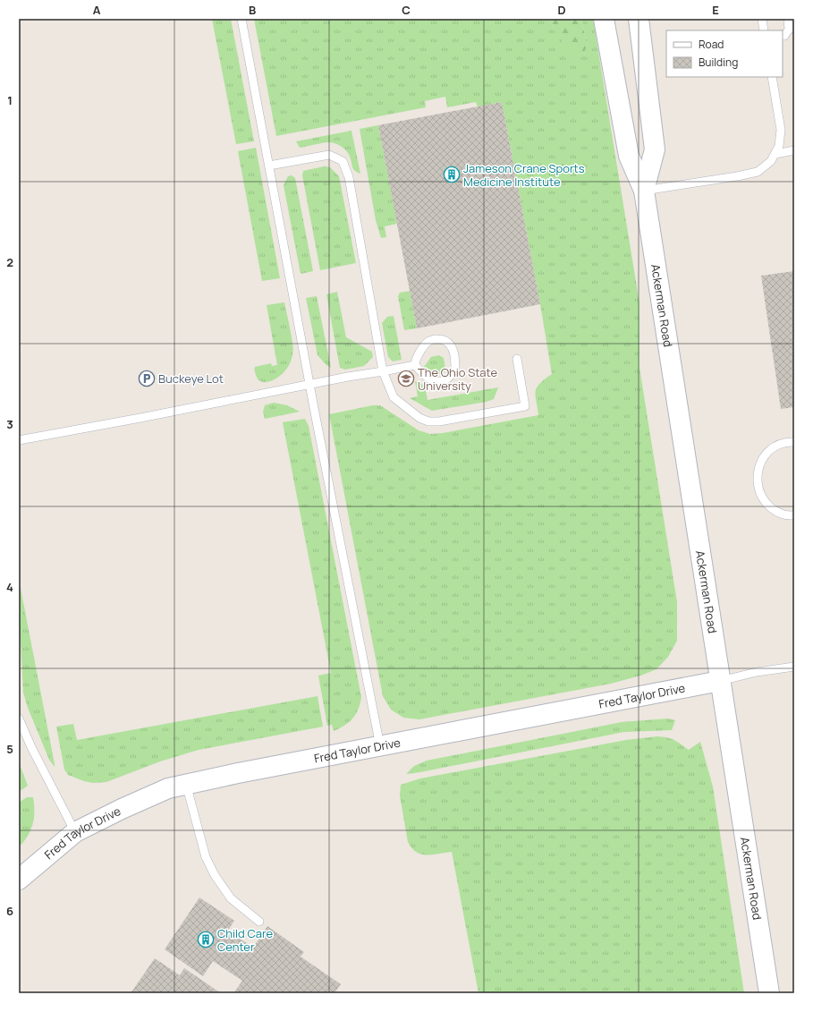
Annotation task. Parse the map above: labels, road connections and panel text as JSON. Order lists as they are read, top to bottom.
{
  "streets": {
    "main road": ["Ackerman Road", "Fred Taylor Drive"]
  },
  "crossings": [
    ["Ackerman Road", "Fred Taylor Drive"]
  ],
  "places": {
    "building": ["Jameson Crane Sports Medicine Institute", "Child Care Center"],
    "parking": ["Buckeye Lot"],
    "school or university": ["The Ohio State University"]
  },
  "legend": ["Road", "Building"],
  "grid": {
    "columns": [
      "A",
      "B",
      "C",
      "D",
      "E"
    ],
    "rows": [
      "1",
      "2",
      "3",
      "4",
      "5",
      "6"
    ]
  }
}
